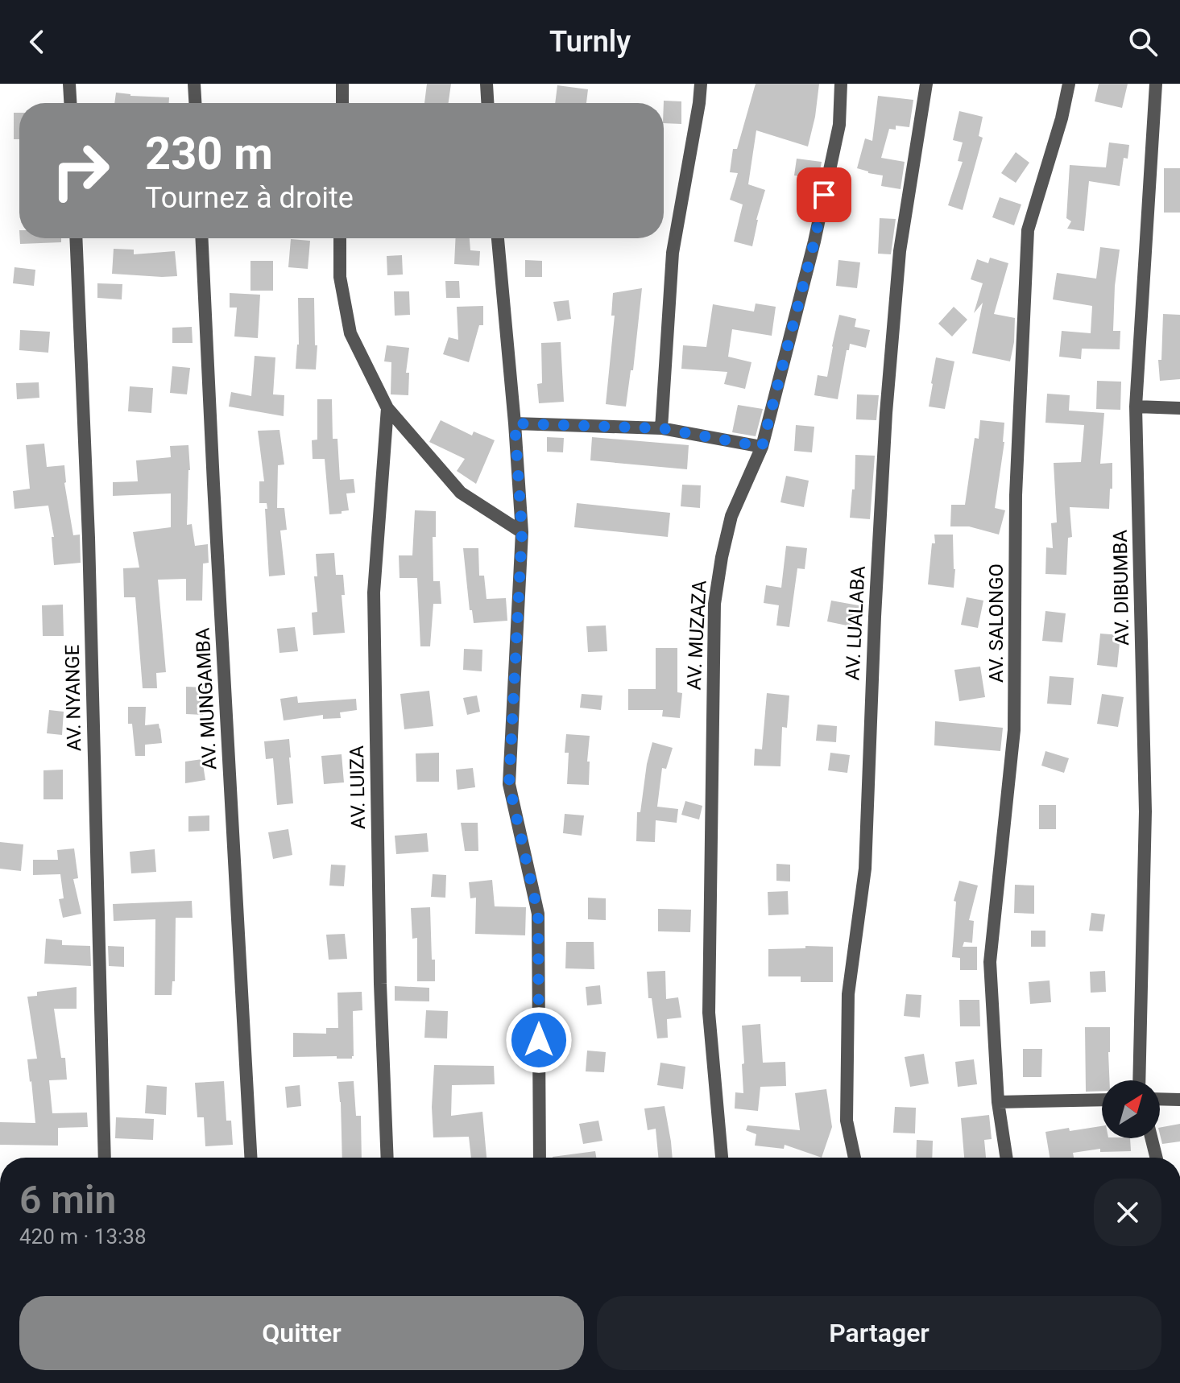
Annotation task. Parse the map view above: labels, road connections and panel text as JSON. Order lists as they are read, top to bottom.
{
  "streets": {
    "street": [
      "AV. DIBUMBA",
      "AV. LUALABA",
      "AV. SALONGO",
      "AV. MUZAZA",
      "AV. NYANGE",
      "AV. MUNGAMBA",
      "AV. LUIZA"
    ]
  },
  "north": "top right",
  "page": {
    "header": "Turnly",
    "turn": ["230 m", "Tournez à droite"],
    "heading": ["6 min", "420 m · 13:38"],
    "buttons": ["Quitter", "Partager"]
  }
}
